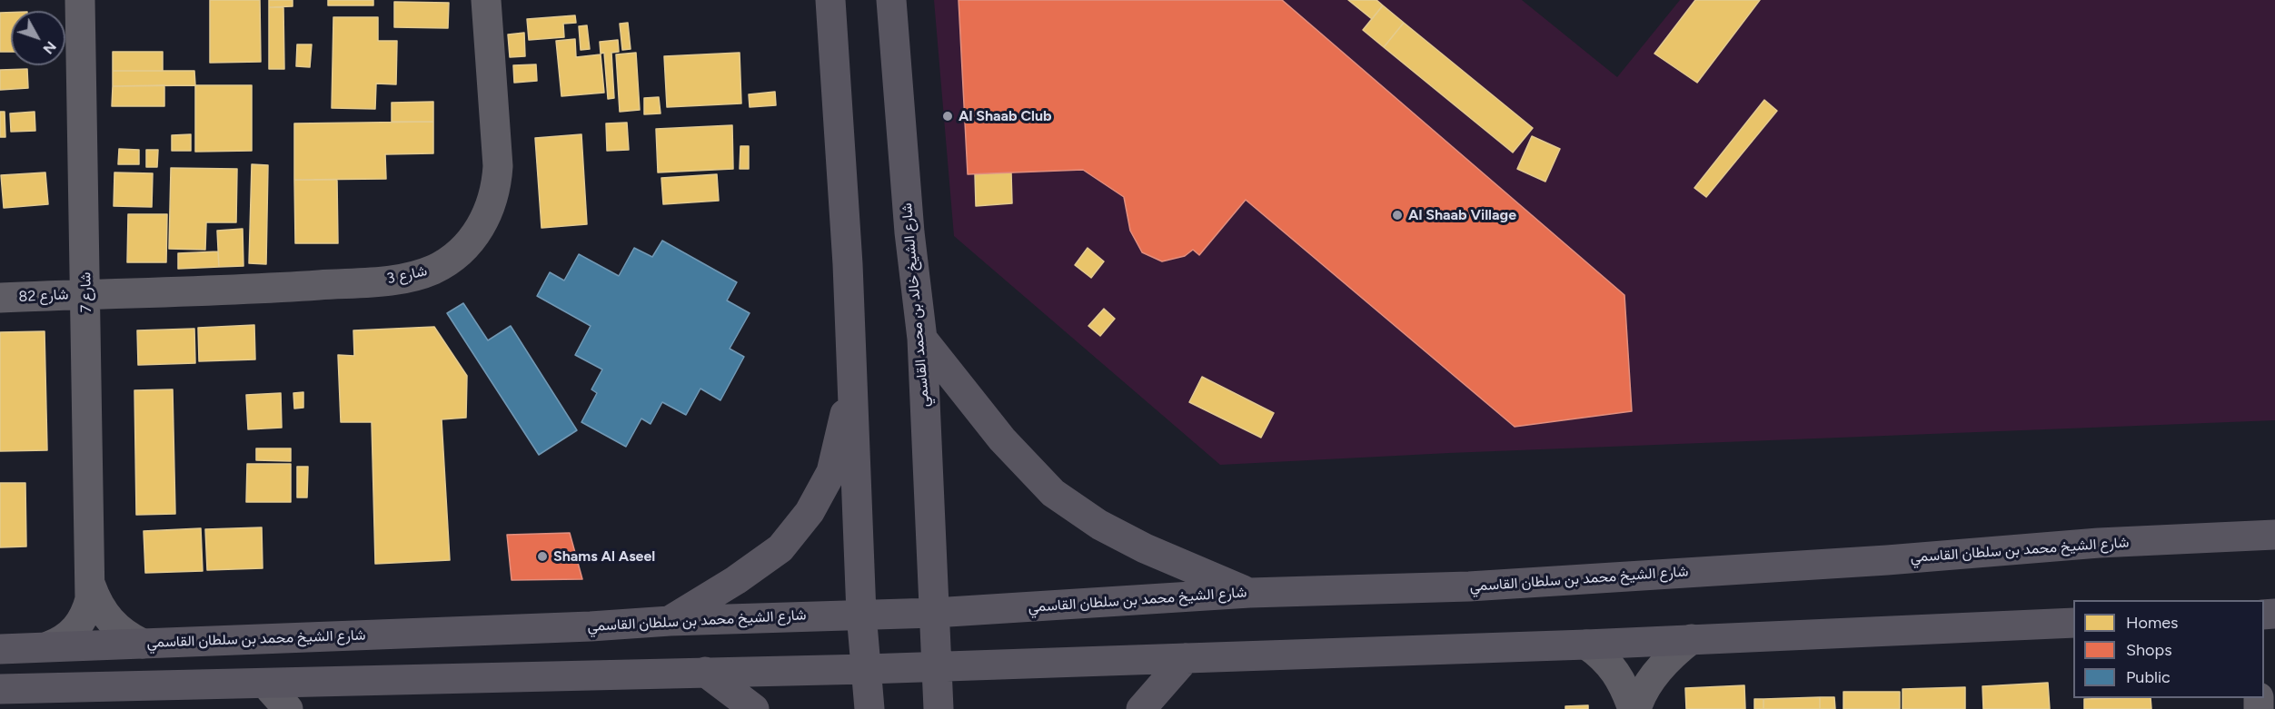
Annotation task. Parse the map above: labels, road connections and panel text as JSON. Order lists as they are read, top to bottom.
{
  "streets": {
    "main road": ["شارع الشيخ خالد بن محمد القاسمي", "شارع الشيخ محمد بن سلطان القاسمي"],
    "street": ["شارع 3", "شارع 7", "شارع 82"]
  },
  "crossings": [
    ["شارع 3", "شارع 7"],
    ["شارع 3", "شارع 82"],
    ["شارع 7", "شارع 82"],
    ["شارع 7", "شارع الشيخ محمد بن سلطان القاسمي"],
    ["شارع الشيخ خالد بن محمد القاسمي", "شارع الشيخ محمد بن سلطان القاسمي"]
  ],
  "places": ["Al Shaab Club", "Al Shaab Village", "Shams Al Aseel"],
  "legend": ["Homes", "Shops", "Public"],
  "north": "bottom right"
}
